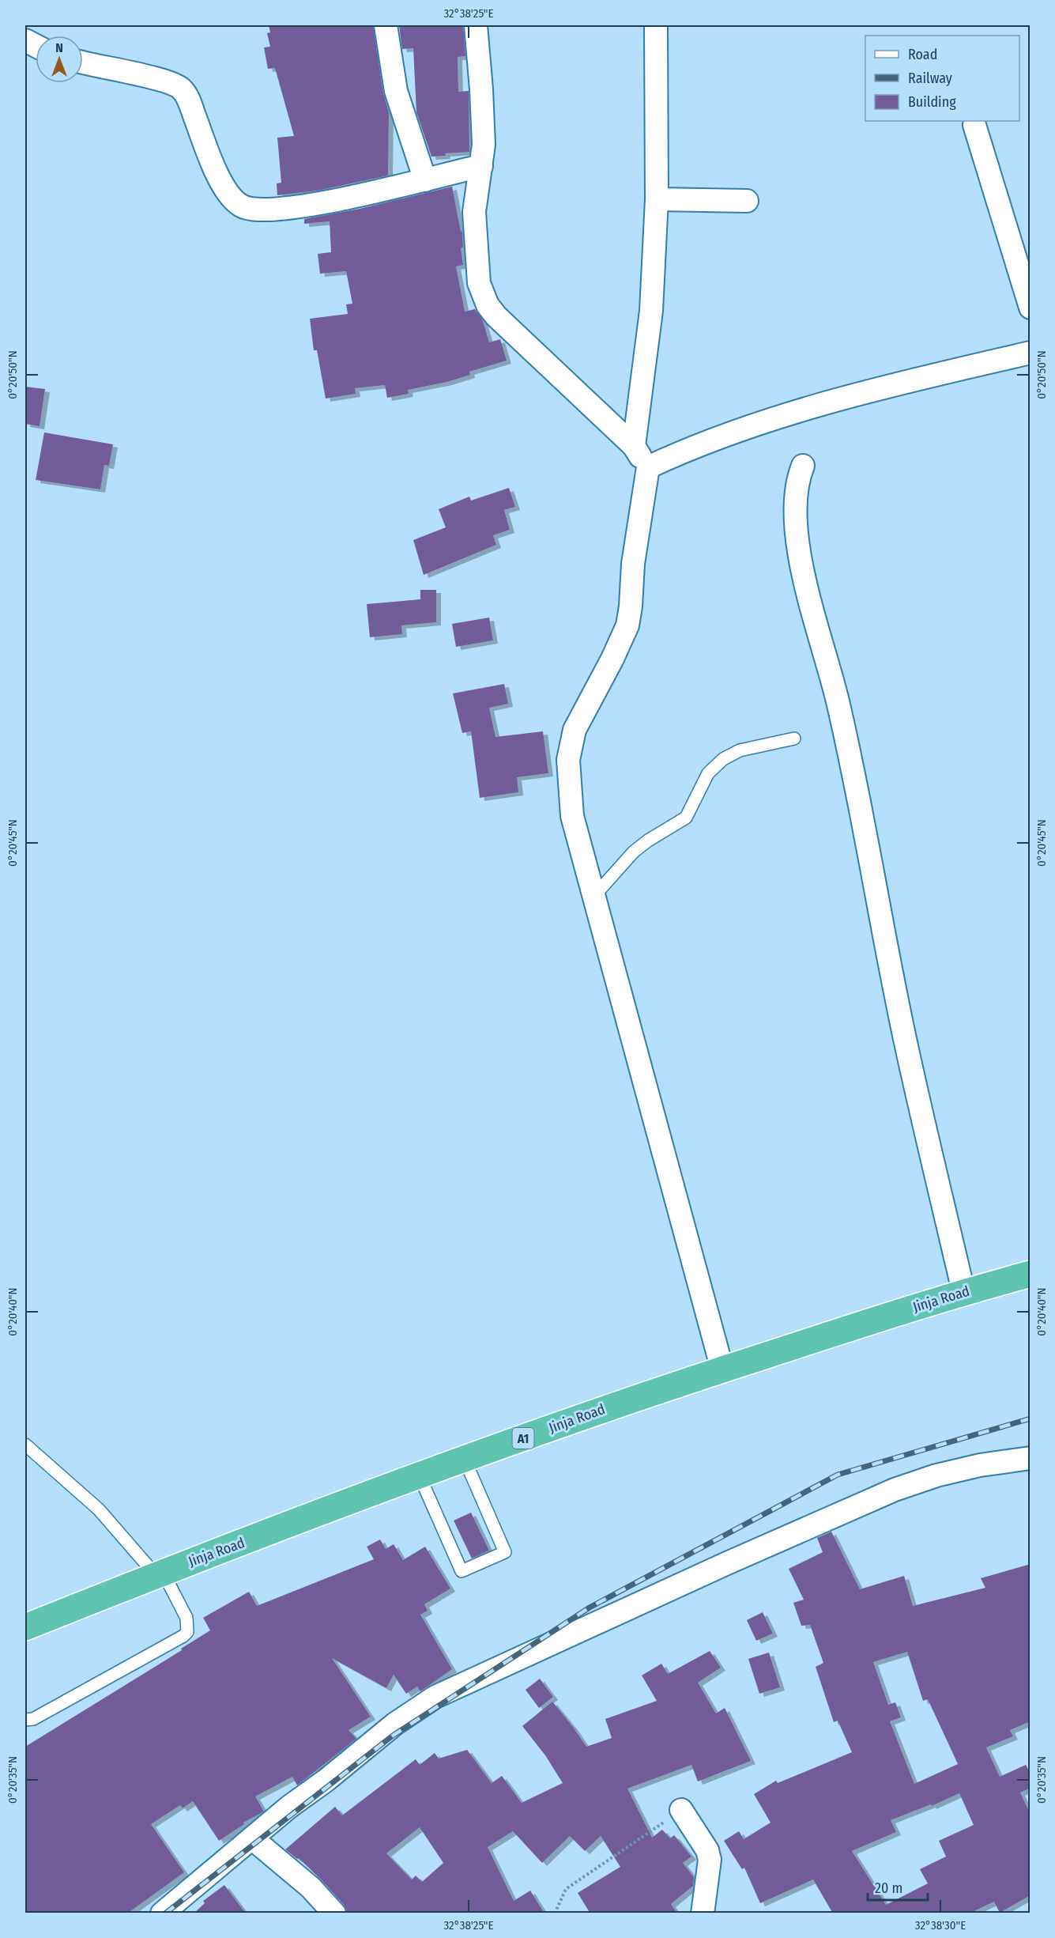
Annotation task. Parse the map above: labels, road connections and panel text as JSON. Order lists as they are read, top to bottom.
{
  "streets": {
    "highway": ["Jinja Road", "A1"]
  },
  "legend": ["Road", "Railway", "Building"],
  "scale_bar": "20 m",
  "north": "top",
  "coordinates": [
    "32°38'25\"E",
    "0°20'50\"N",
    "0°20'45\"N",
    "0°20'40\"N",
    "0°20'35\"N",
    "32°38'30\"E"
  ]
}
